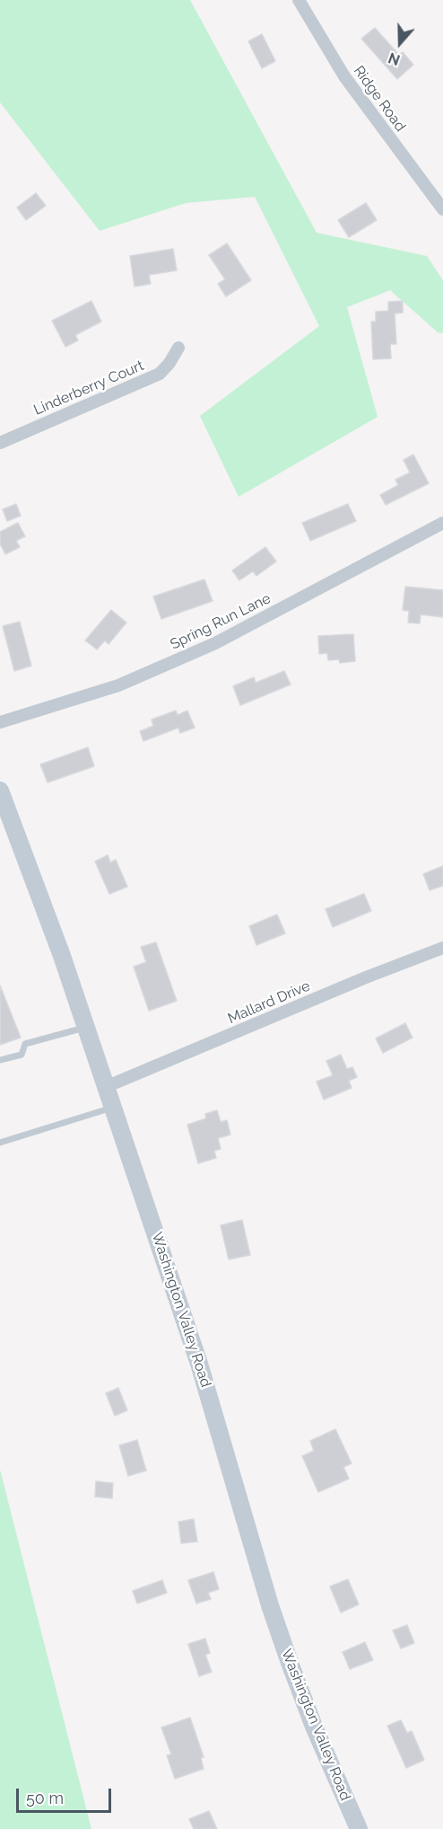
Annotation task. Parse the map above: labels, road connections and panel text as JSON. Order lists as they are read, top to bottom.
{
  "streets": {
    "street": [
      "Ridge Road",
      "Linderberry Court",
      "Spring Run Lane",
      "Mallard Drive",
      "Washington Valley Road"
    ]
  },
  "crossings": [
    ["Mallard Drive", "Washington Valley Road"]
  ],
  "scale_bar": "50 m",
  "north": "bottom"
}
